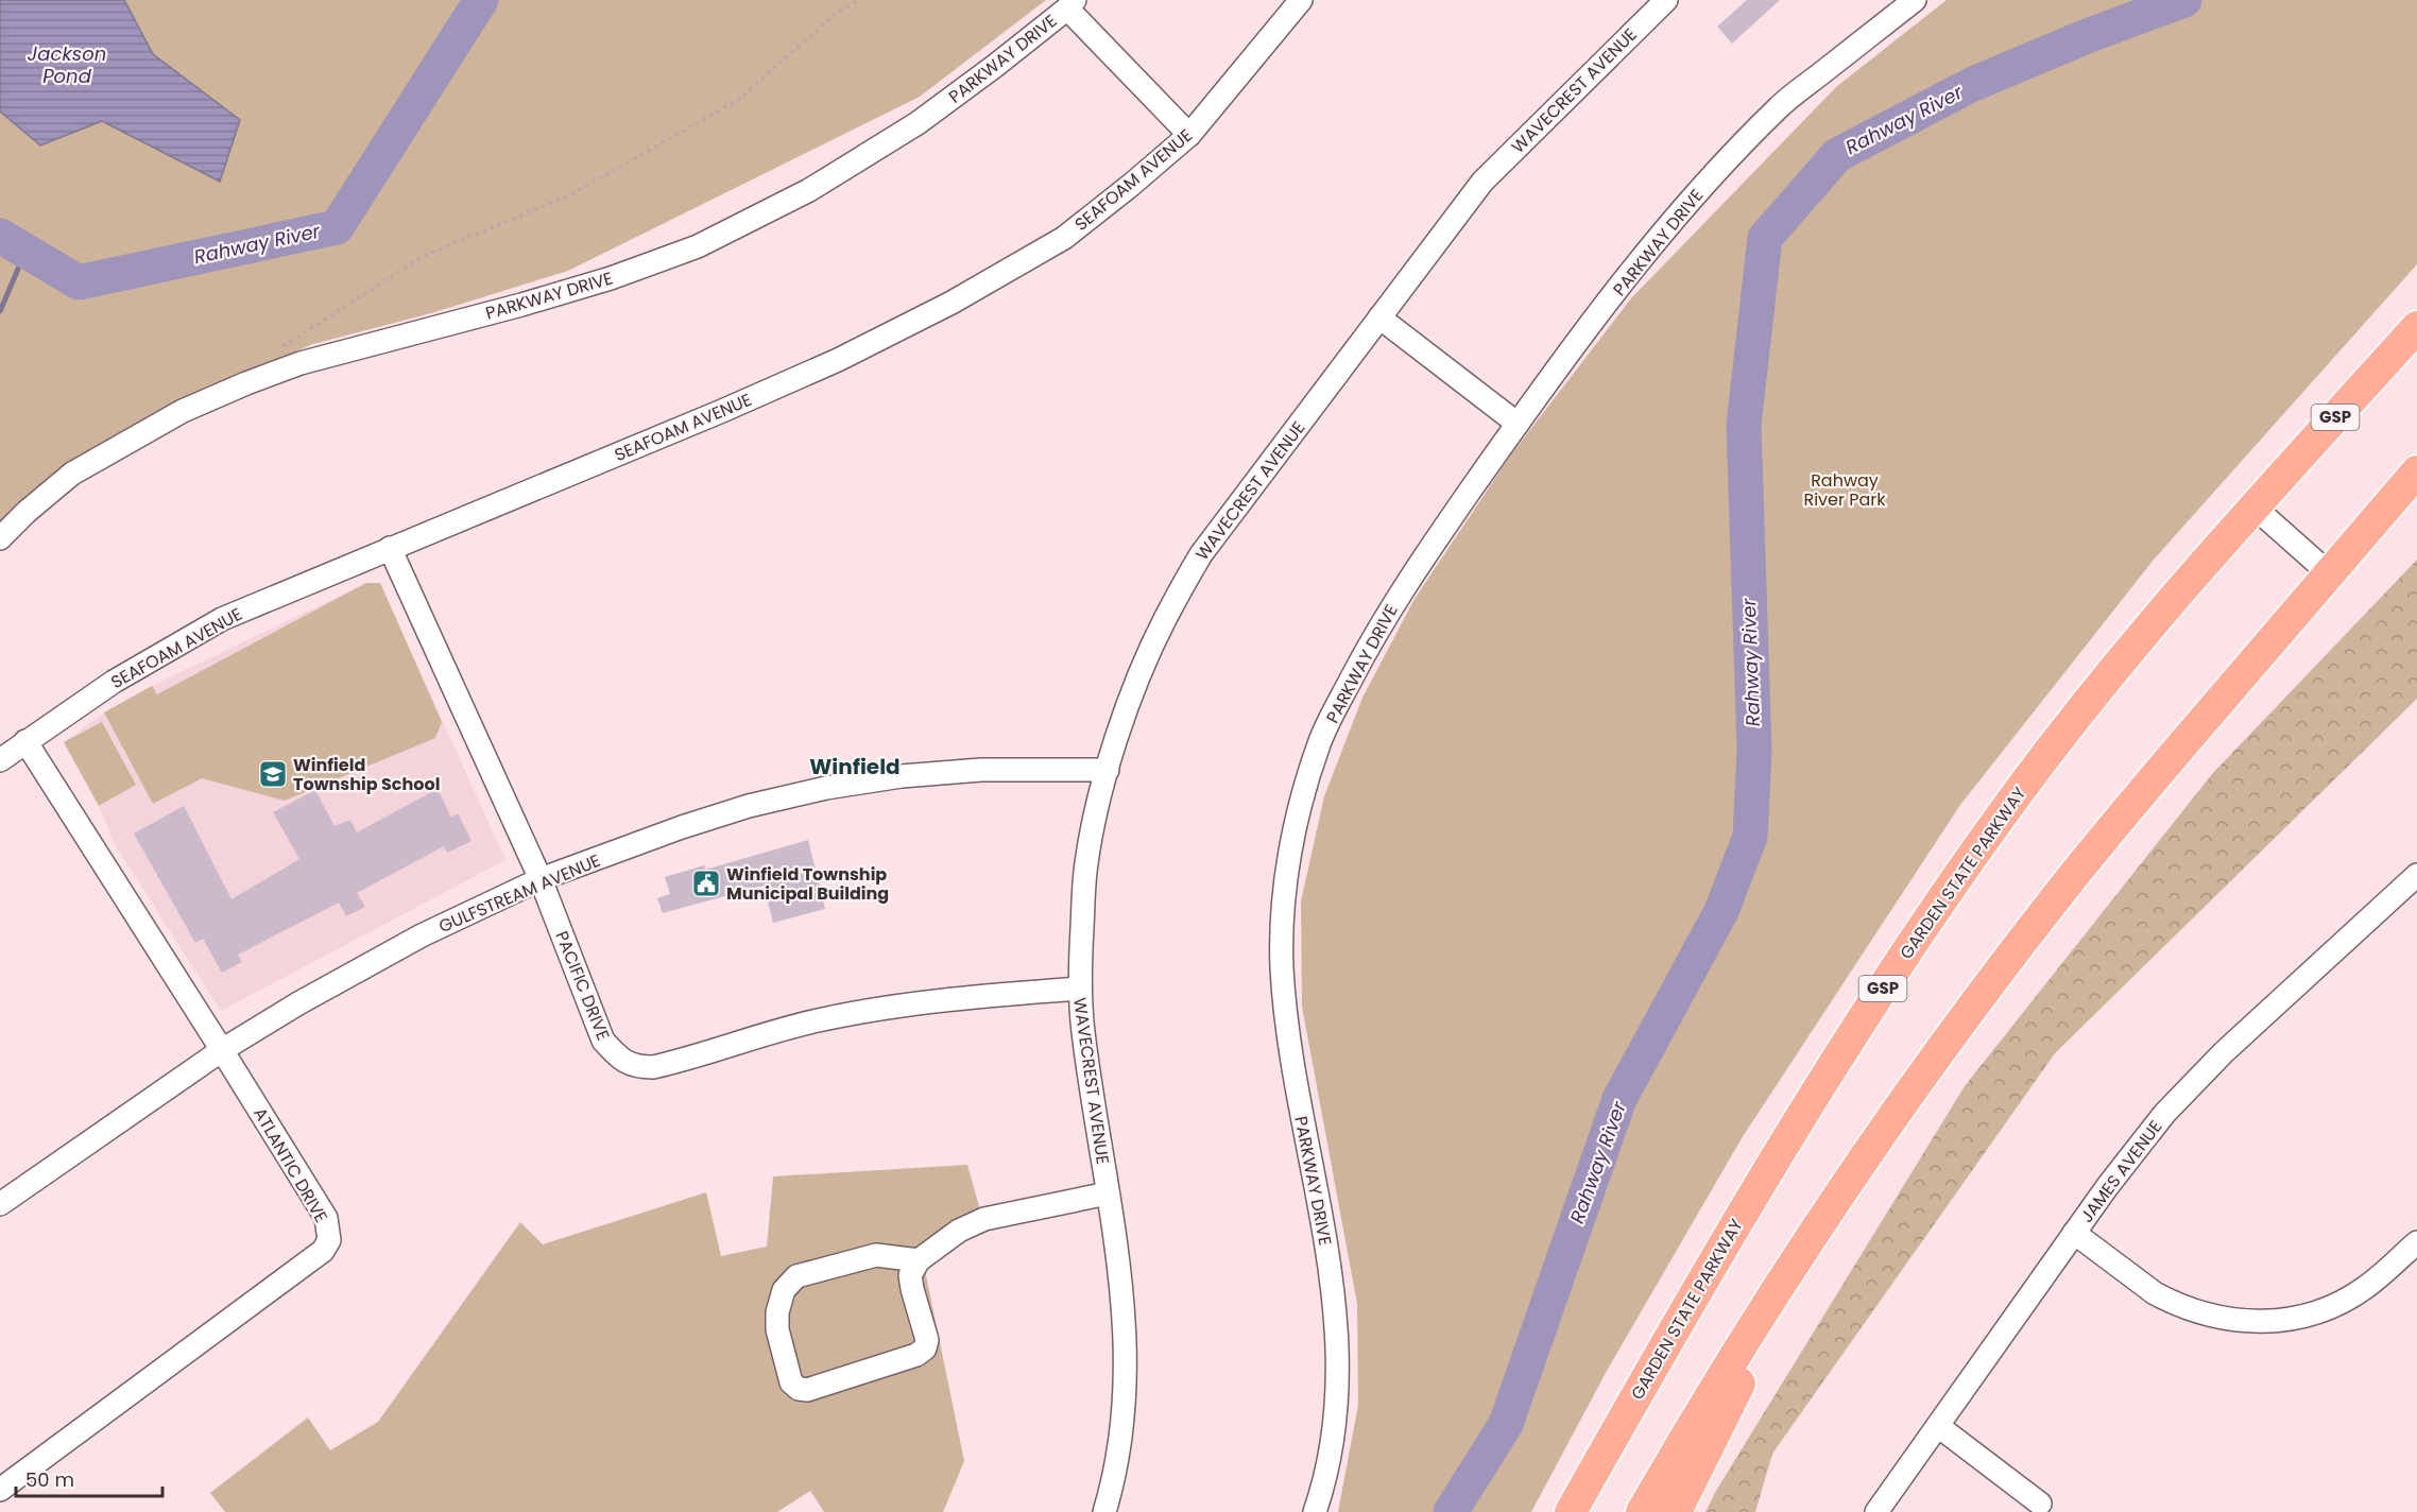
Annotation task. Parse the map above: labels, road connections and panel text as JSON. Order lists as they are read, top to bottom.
{
  "streets": {
    "highway": ["GSP", "GARDEN STATE PARKWAY"],
    "street": [
      "PARKWAY DRIVE",
      "WAVECREST AVENUE",
      "SEAFOAM AVENUE",
      "GULFSTREAM AVENUE",
      "PACIFIC DRIVE",
      "ATLANTIC DRIVE",
      "JAMES AVENUE"
    ]
  },
  "crossings": [
    ["WAVECREST AVENUE", "GULFSTREAM AVENUE"],
    ["WAVECREST AVENUE", "PACIFIC DRIVE"],
    ["SEAFOAM AVENUE", "PACIFIC DRIVE"],
    ["SEAFOAM AVENUE", "ATLANTIC DRIVE"],
    ["GULFSTREAM AVENUE", "PACIFIC DRIVE"],
    ["GULFSTREAM AVENUE", "ATLANTIC DRIVE"]
  ],
  "districts": ["Winfield"],
  "water": ["Jackson Pond", "Rahway River"],
  "parks": ["Rahway River Park"],
  "places": {
    "school or university": ["Winfield Township School"],
    "public building": ["Winfield Township Municipal Building"]
  },
  "scale_bar": "50 m"
}
